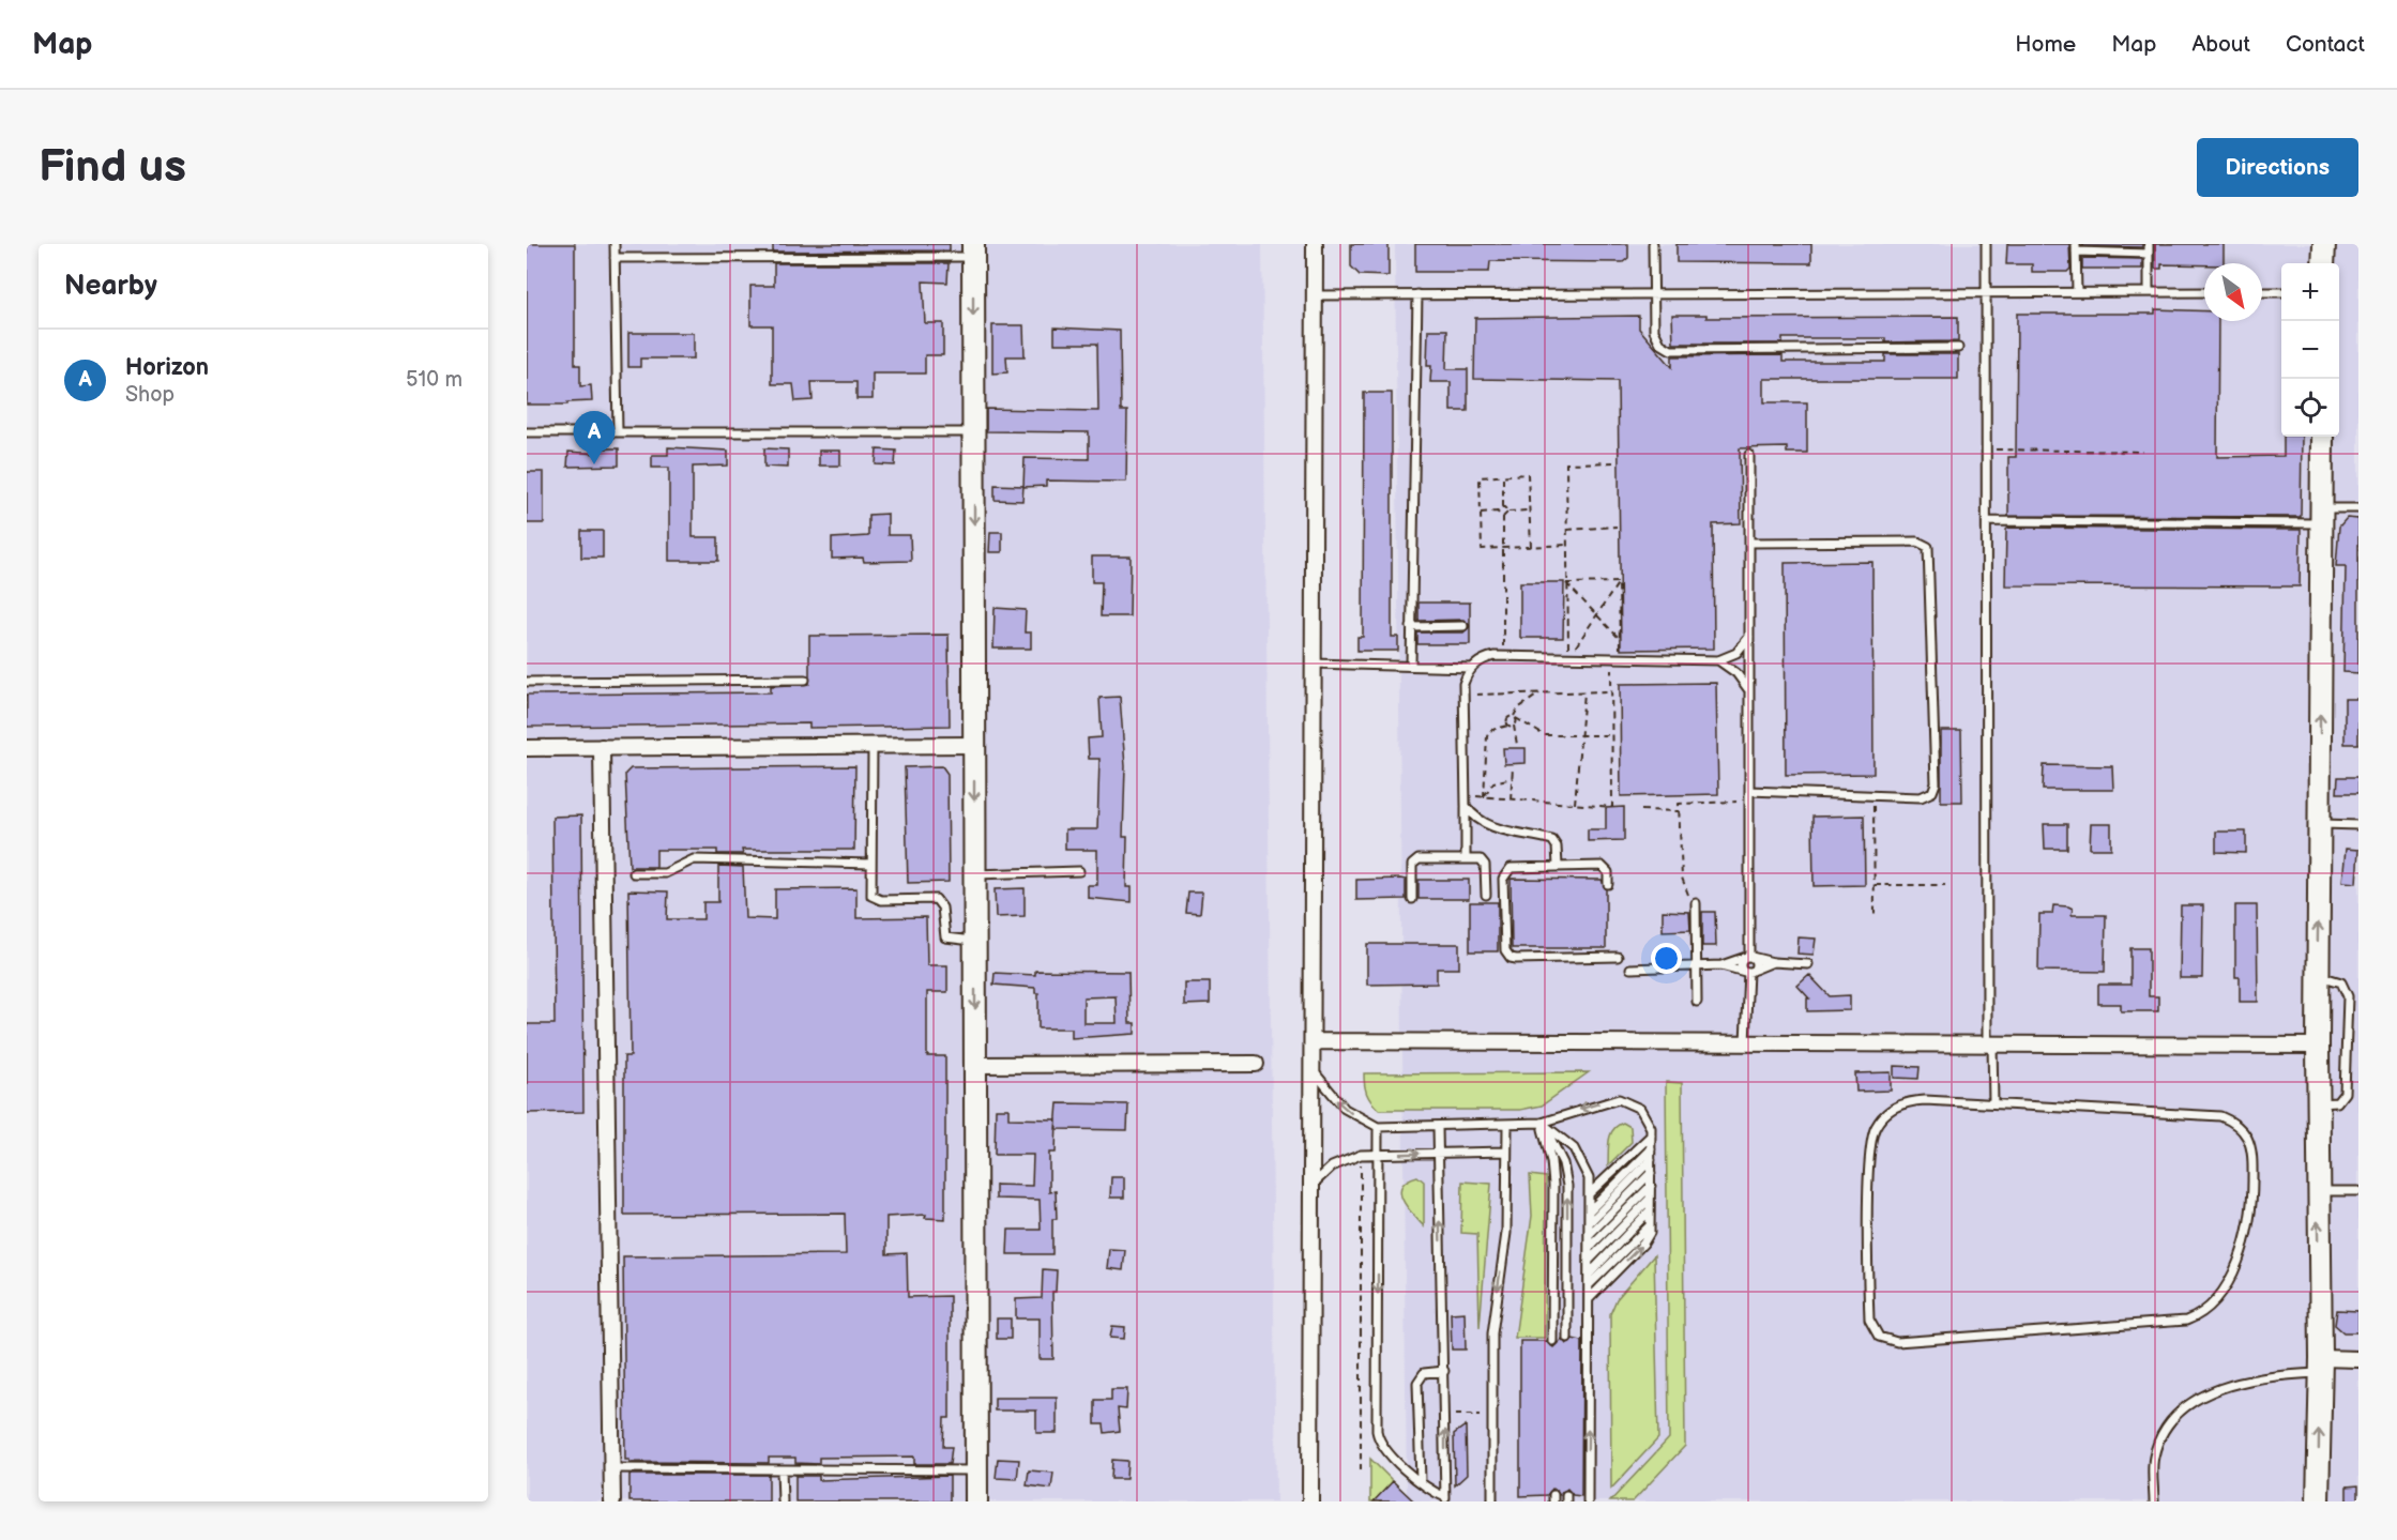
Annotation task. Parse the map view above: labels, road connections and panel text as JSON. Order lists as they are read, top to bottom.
{
  "north": "bottom right",
  "page": {
    "header": "Map",
    "nav": [
      "Home",
      "Map",
      "About",
      "Contact"
    ],
    "buttons": "Directions",
    "title": "Find us",
    "heading": "Nearby",
    "map_buttons": ["+", "−"],
    "list": [
      {
        "mark": "A",
        "name": "Horizon",
        "note": "Shop",
        "value": "510 m"
      }
    ],
    "pins": "A"
  }
}
